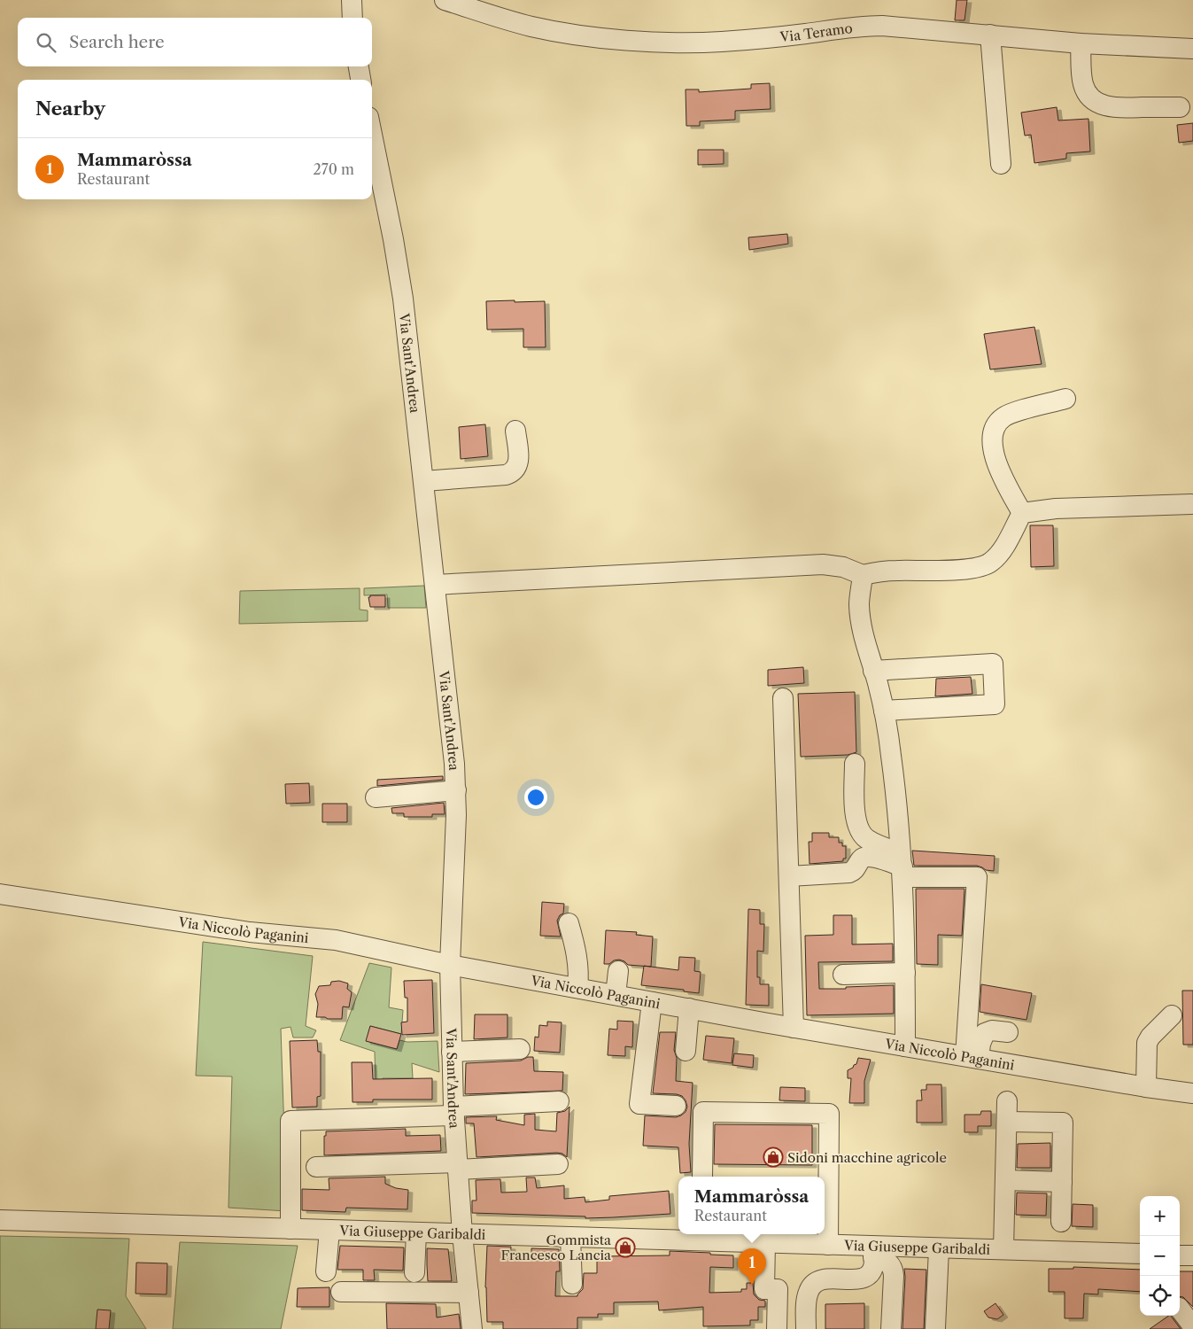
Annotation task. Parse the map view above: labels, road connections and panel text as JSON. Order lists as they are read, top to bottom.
{
  "streets": {
    "street": [
      "Via Teramo",
      "Via Sant'Andrea",
      "Via Niccolò Paganini",
      "Via Giuseppe Garibaldi"
    ]
  },
  "crossings": [
    ["Via Sant'Andrea", "Via Niccolò Paganini"],
    ["Via Sant'Andrea", "Via Giuseppe Garibaldi"]
  ],
  "places": {
    "shop": ["Sidoni macchine agricole", "Gommista Francesco Lancia"]
  },
  "page": {
    "search": "Search here",
    "heading": "Nearby",
    "list": [
      {
        "mark": "1",
        "name": "Mammaròssa",
        "note": "Restaurant",
        "value": "270 m"
      }
    ],
    "popup": ["Mammaròssa", "Restaurant"],
    "map_buttons": ["+", "−"],
    "pins": "1"
  }
}
